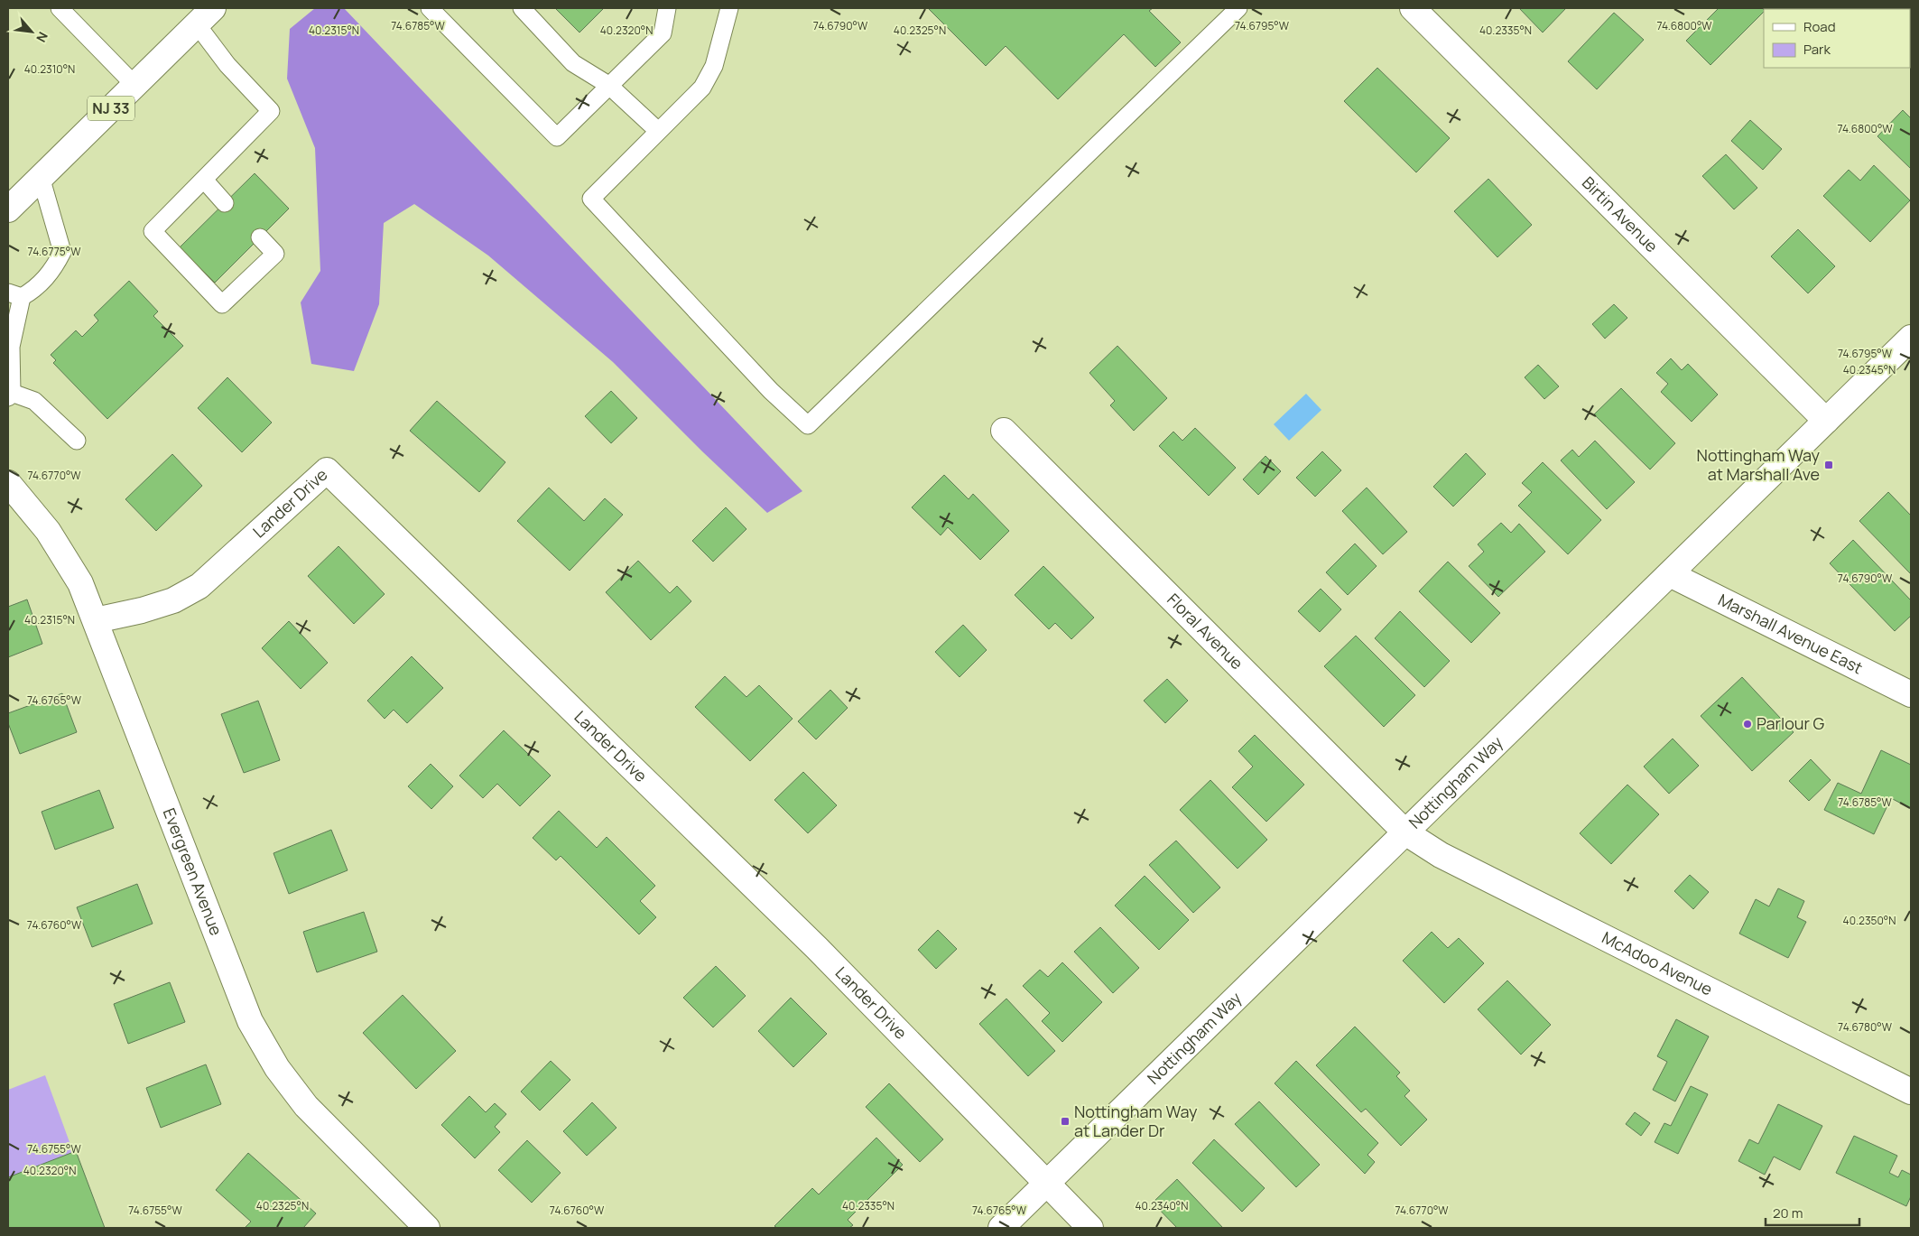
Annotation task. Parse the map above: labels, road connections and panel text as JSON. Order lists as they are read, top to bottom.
{
  "streets": {
    "street": [
      "NJ 33",
      "Birtin Avenue",
      "Lander Drive",
      "Floral Avenue",
      "Marshall Avenue East",
      "Nottingham Way",
      "Evergreen Avenue",
      "McAdoo Avenue"
    ]
  },
  "crossings": [
    ["Birtin Avenue", "Nottingham Way"],
    ["Lander Drive", "Nottingham Way"],
    ["Lander Drive", "Evergreen Avenue"],
    ["Floral Avenue", "Nottingham Way"],
    ["Floral Avenue", "McAdoo Avenue"],
    ["Marshall Avenue East", "Nottingham Way"],
    ["Nottingham Way", "McAdoo Avenue"]
  ],
  "places": {
    "transit": ["Nottingham Way at Marshall Ave", "Nottingham Way at Lander Dr"],
    "other": ["Parlour G"]
  },
  "legend": ["Road", "Park"],
  "scale_bar": "20 m",
  "north": "bottom right",
  "coordinates": [
    "74.6785°W",
    "74.6790°W",
    "74.6795°W",
    "74.6800°W",
    "40.2315°N",
    "40.2320°N",
    "40.2325°N",
    "40.2335°N",
    "40.2310°N",
    "74.6775°W",
    "40.2345°N",
    "74.6770°W",
    "74.6765°W",
    "40.2350°N",
    "74.6760°W",
    "74.6780°W",
    "74.6755°W",
    "40.2340°N"
  ]
}
